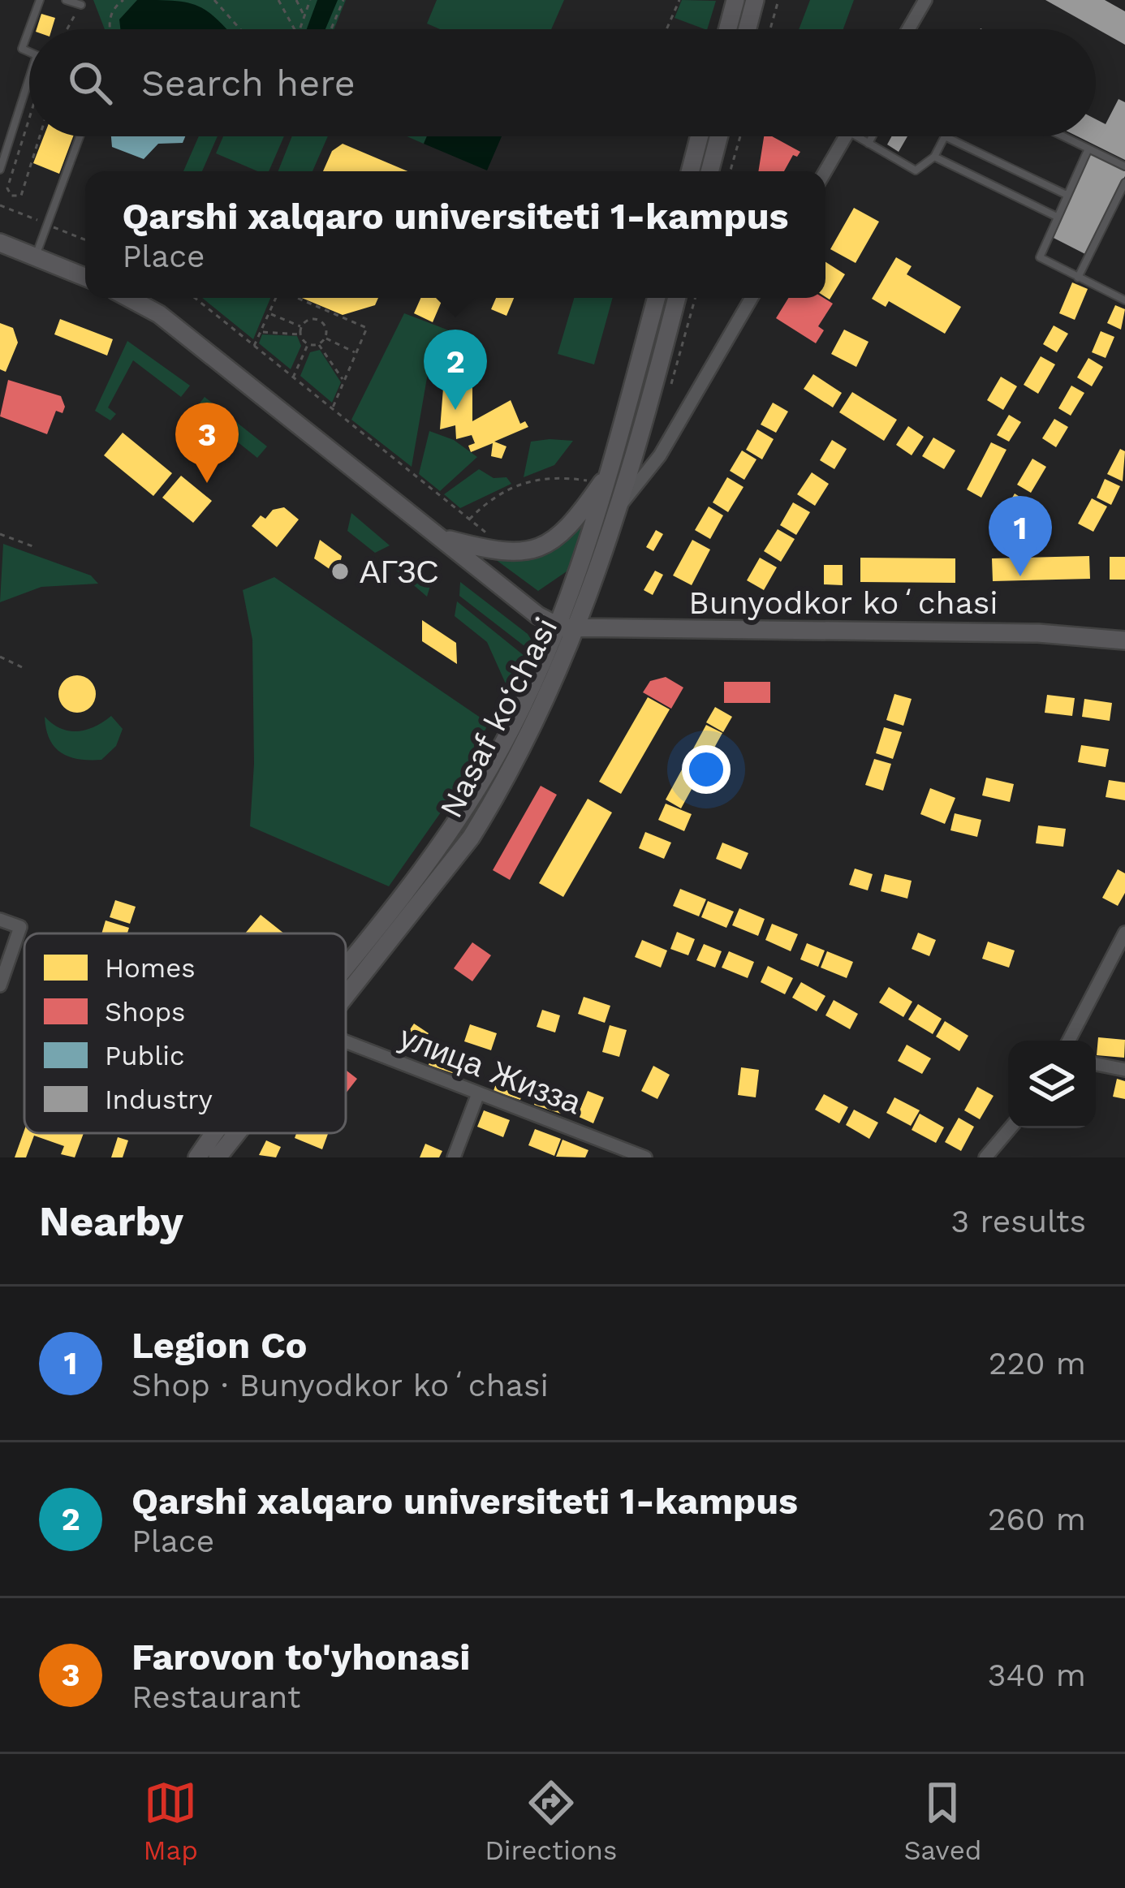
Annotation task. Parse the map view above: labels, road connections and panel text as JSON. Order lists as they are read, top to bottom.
{
  "streets": {
    "main road": ["Bunyodkor koʻchasi", "Nasaf ko‘chasi"],
    "street": ["улица Жизза"]
  },
  "crossings": [
    ["Bunyodkor koʻchasi", "Nasaf ko‘chasi"]
  ],
  "places": ["АГЗС"],
  "legend": [
    "Homes",
    "Shops",
    "Public",
    "Industry"
  ],
  "page": {
    "search": "Search here",
    "popup": ["Qarshi xalqaro universiteti 1-kampus", "Place"],
    "pins": ["2", "3", "1"],
    "heading": ["Nearby", "3 results"],
    "list": [
      {
        "mark": "1",
        "name": "Legion Co",
        "note": "Shop · Bunyodkor koʻchasi",
        "value": "220 m"
      },
      {
        "mark": "2",
        "name": "Qarshi xalqaro universiteti 1-kampus",
        "note": "Place",
        "value": "260 m"
      },
      {
        "mark": "3",
        "name": "Farovon to'yhonasi",
        "note": "Restaurant",
        "value": "340 m"
      }
    ],
    "nav": ["Map", "Directions", "Saved"]
  }
}
